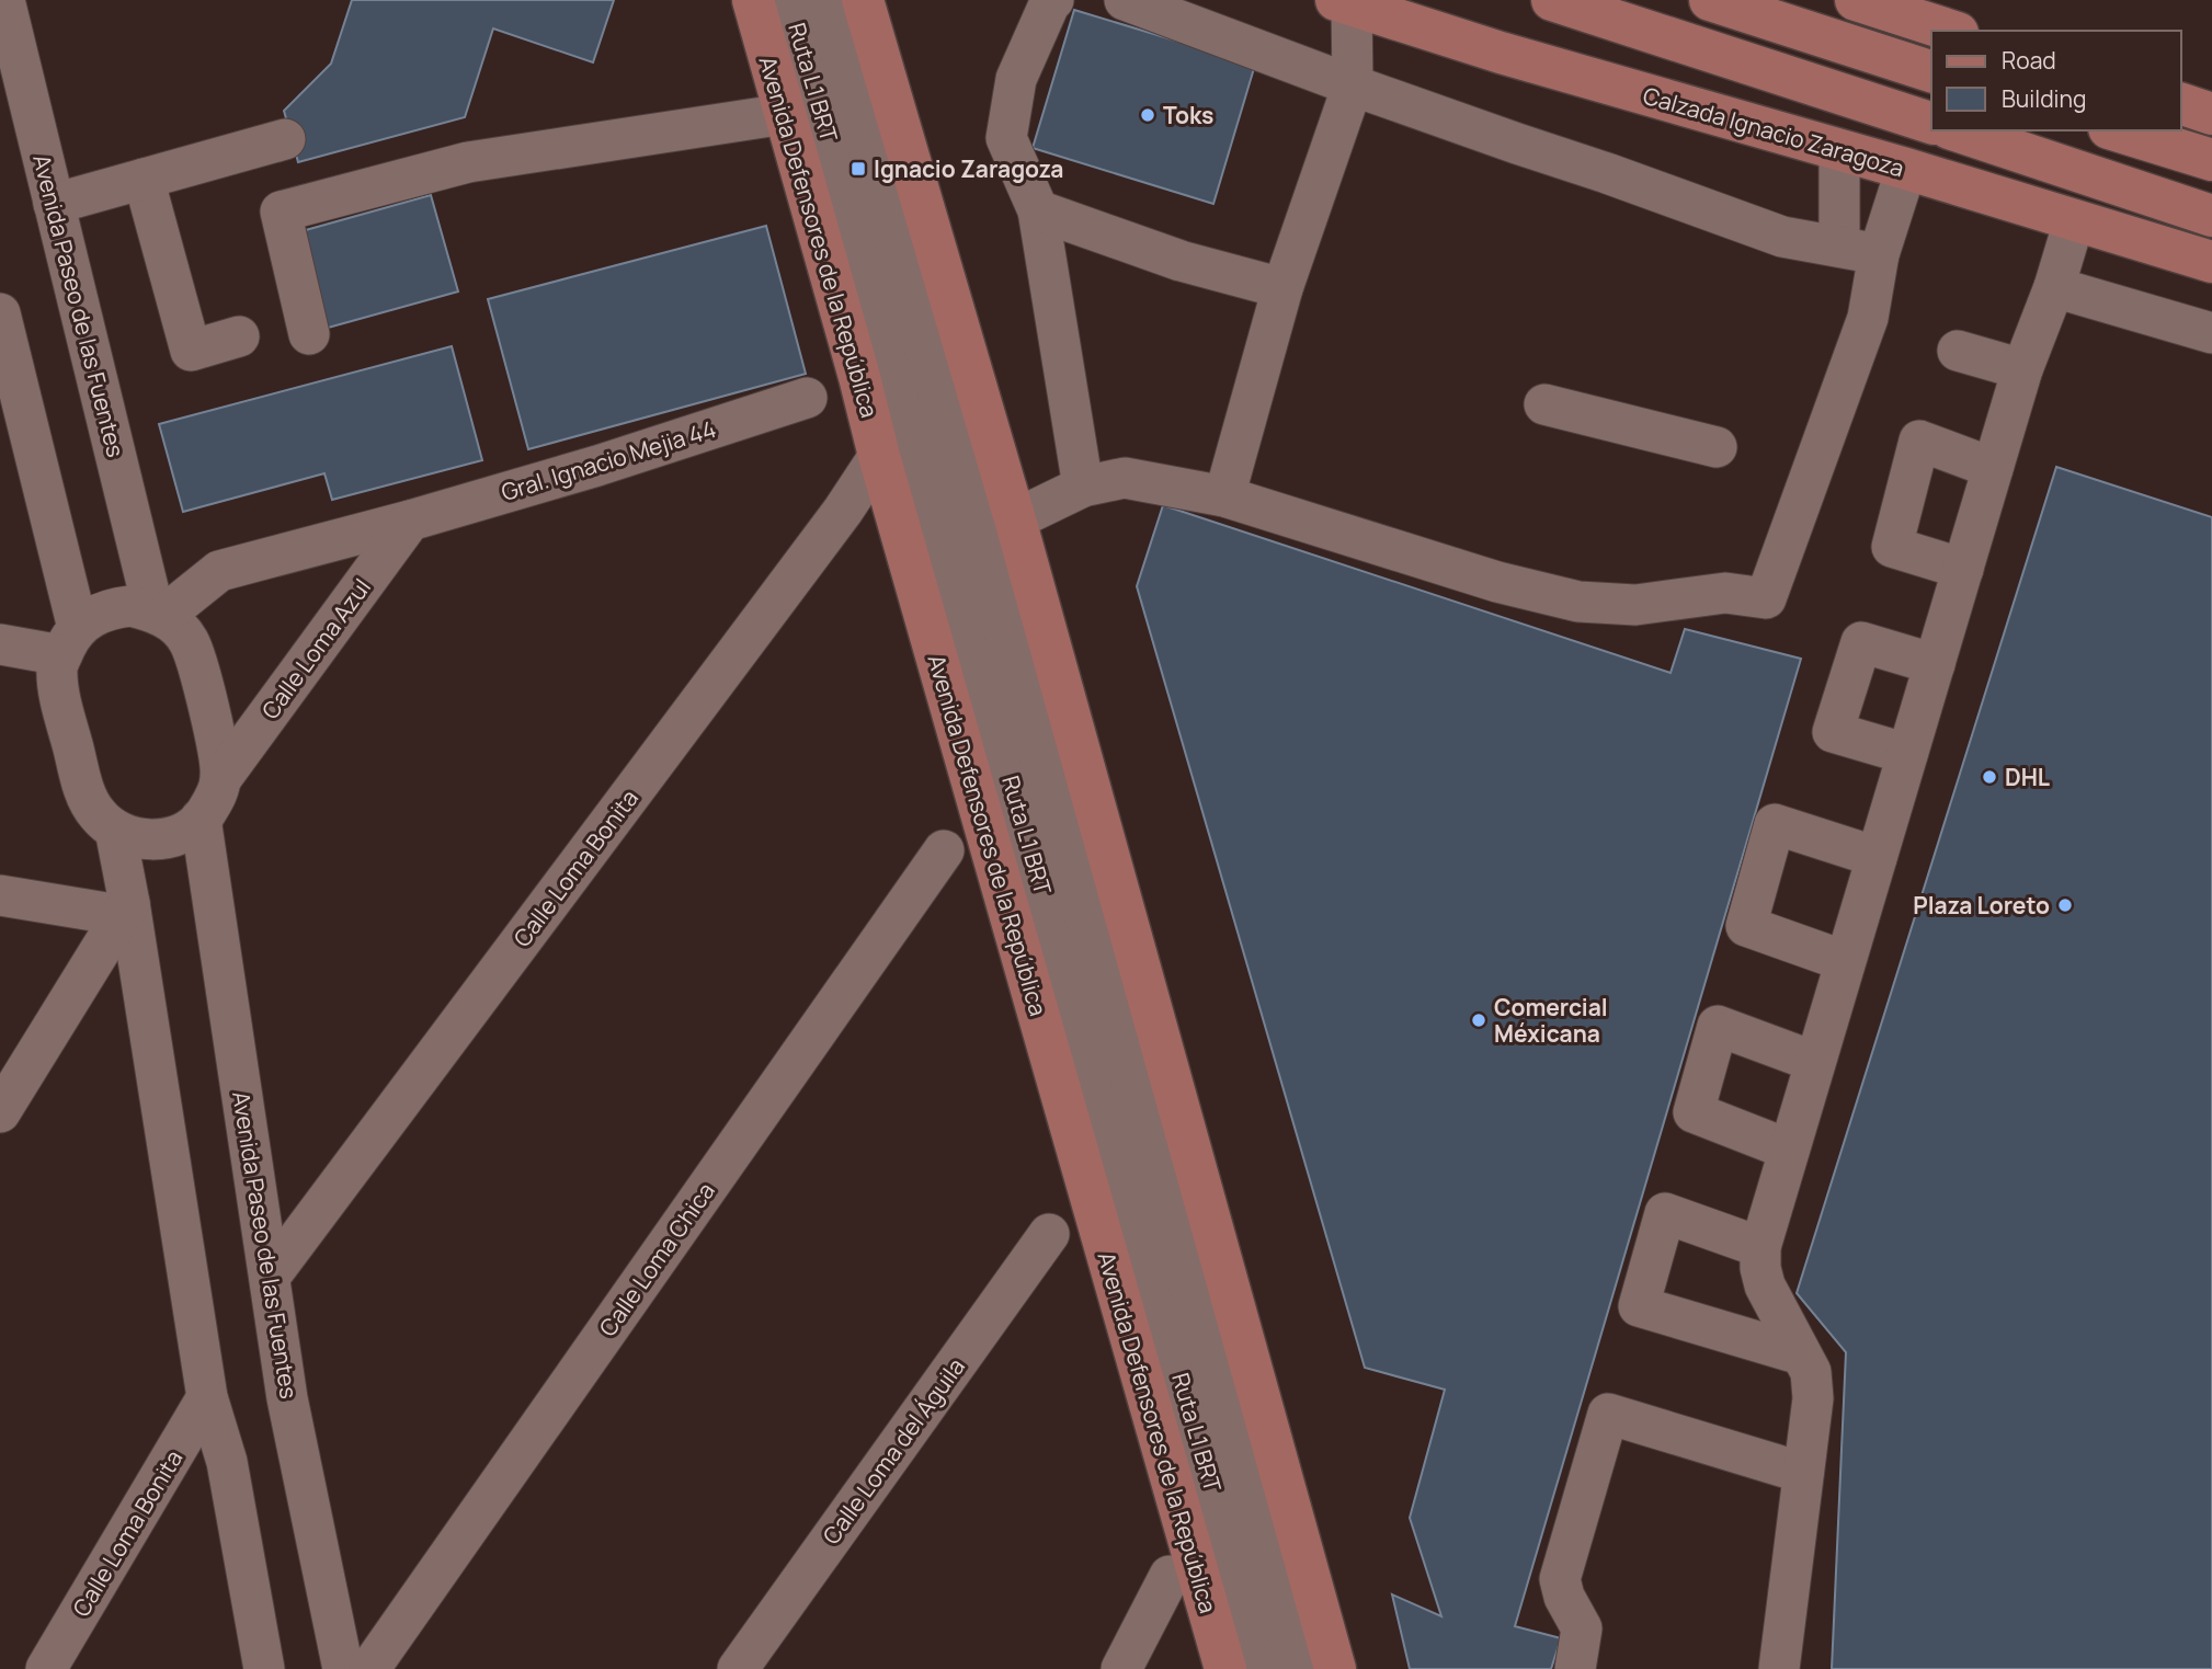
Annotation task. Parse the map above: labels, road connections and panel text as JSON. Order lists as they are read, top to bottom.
{
  "streets": {
    "main road": ["Calzada Ignacio Zaragoza", "Avenida Defensores de la República"],
    "street": [
      "Ruta L1 BRT",
      "Avenida Paseo de las Fuentes",
      "Gral. Ignacio Mejia 44",
      "Calle Loma Azul",
      "Calle Loma Bonita",
      "Calle Loma Chica",
      "Calle Loma del Águila"
    ]
  },
  "crossings": [
    ["Avenida Defensores de la República", "Calle Loma Bonita"],
    ["Avenida Paseo de las Fuentes", "Gral. Ignacio Mejia 44"],
    ["Avenida Paseo de las Fuentes", "Calle Loma Azul"],
    ["Avenida Paseo de las Fuentes", "Calle Loma Bonita"],
    ["Gral. Ignacio Mejia 44", "Calle Loma Azul"]
  ],
  "places": {
    "other": [
      "Toks",
      "DHL",
      "Plaza Loreto",
      "Comercial Méxicana"
    ],
    "transit": ["Ignacio Zaragoza"]
  },
  "legend": ["Road", "Building"]
}
